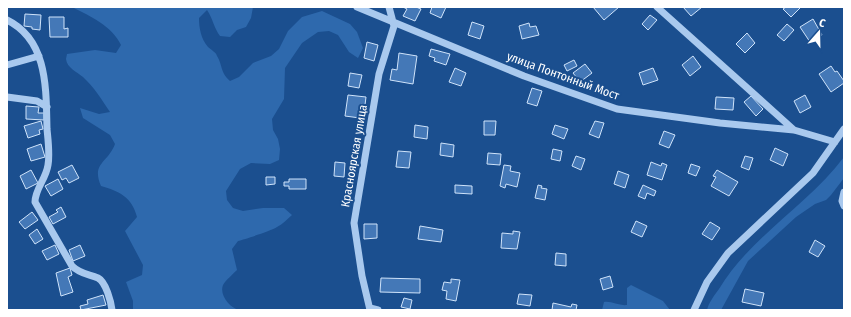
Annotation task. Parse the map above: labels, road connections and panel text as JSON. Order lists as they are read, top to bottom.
{
  "streets": {
    "street": ["улица Понтонный Мост", "Красноярская улица"]
  },
  "crossings": [
    ["улица Понтонный Мост", "Красноярская улица"]
  ],
  "north": "top"
}
